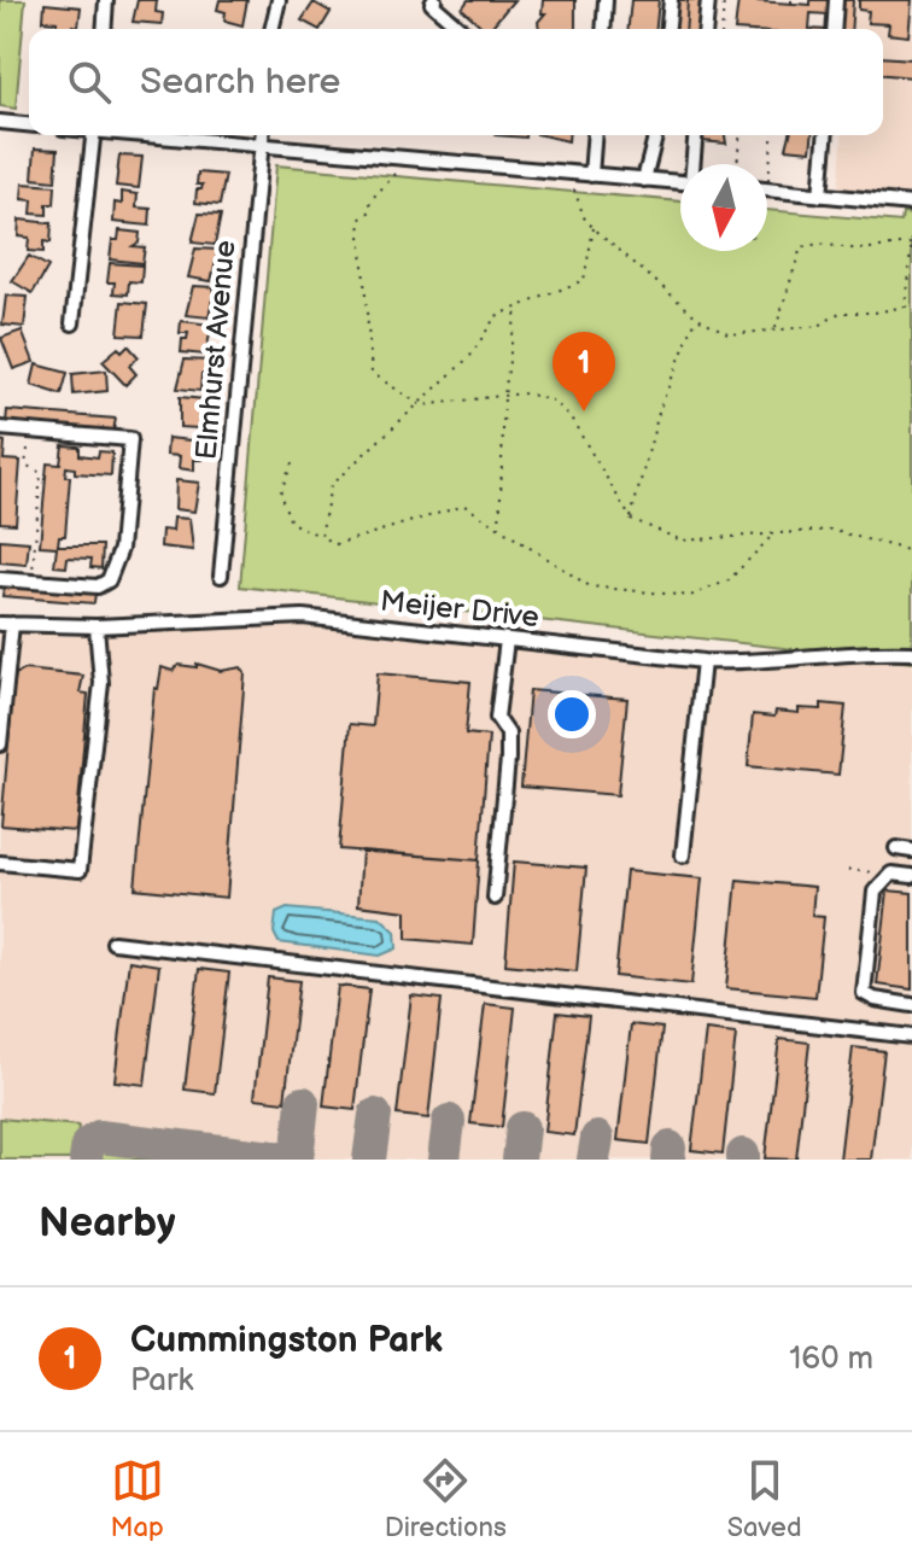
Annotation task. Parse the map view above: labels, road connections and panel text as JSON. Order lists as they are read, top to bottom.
{
  "streets": {
    "street": ["Elmhurst Avenue", "Meijer Drive"]
  },
  "north": "bottom",
  "page": {
    "search": "Search here",
    "pins": "1",
    "heading": "Nearby",
    "list": [
      {
        "mark": "1",
        "name": "Cummingston Park",
        "note": "Park",
        "value": "160 m"
      }
    ],
    "nav": ["Map", "Directions", "Saved"]
  }
}
